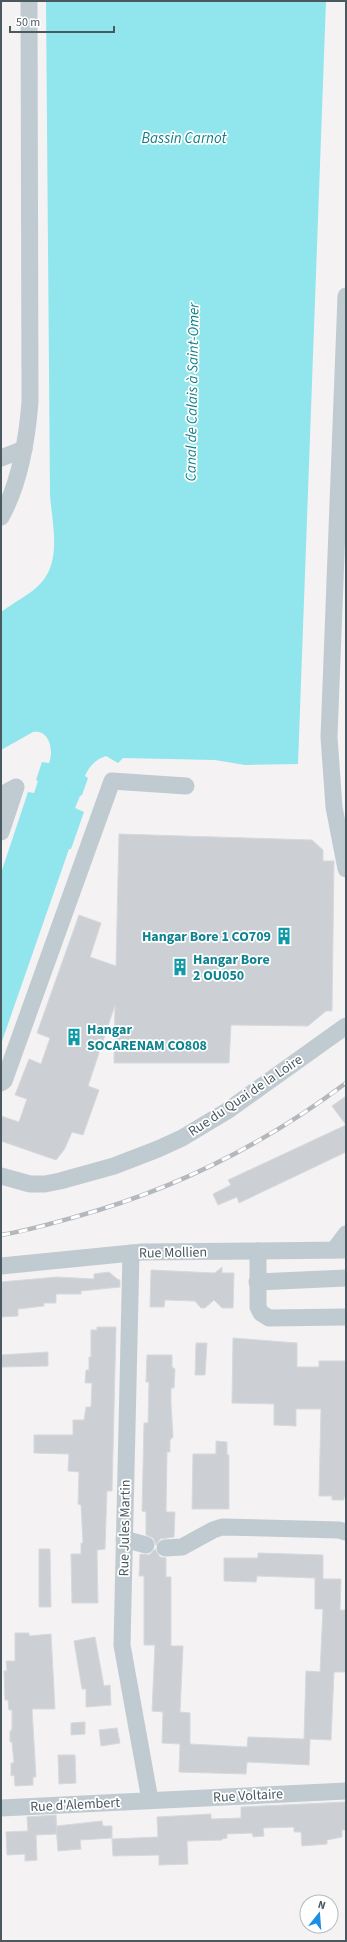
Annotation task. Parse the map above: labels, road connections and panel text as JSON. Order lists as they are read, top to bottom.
{
  "streets": {
    "street": [
      "Rue du Quai de la Loire",
      "Rue Mollien",
      "Rue Jules Martin",
      "Rue Voltaire",
      "Rue d'Alembert"
    ]
  },
  "crossings": [
    ["Rue Mollien", "Rue Jules Martin"],
    ["Rue Jules Martin", "Rue Voltaire"],
    ["Rue Jules Martin", "Rue d'Alembert"],
    ["Rue Voltaire", "Rue d'Alembert"]
  ],
  "water": ["Bassin Carnot", "Canal de Calais à Saint-Omer"],
  "places": {
    "building": ["Hangar Bore 1 CO709", "Hangar Bore 2 OU050", "Hangar SOCARENAM CO808"]
  },
  "scale_bar": "50 m",
  "north": "top"
}
